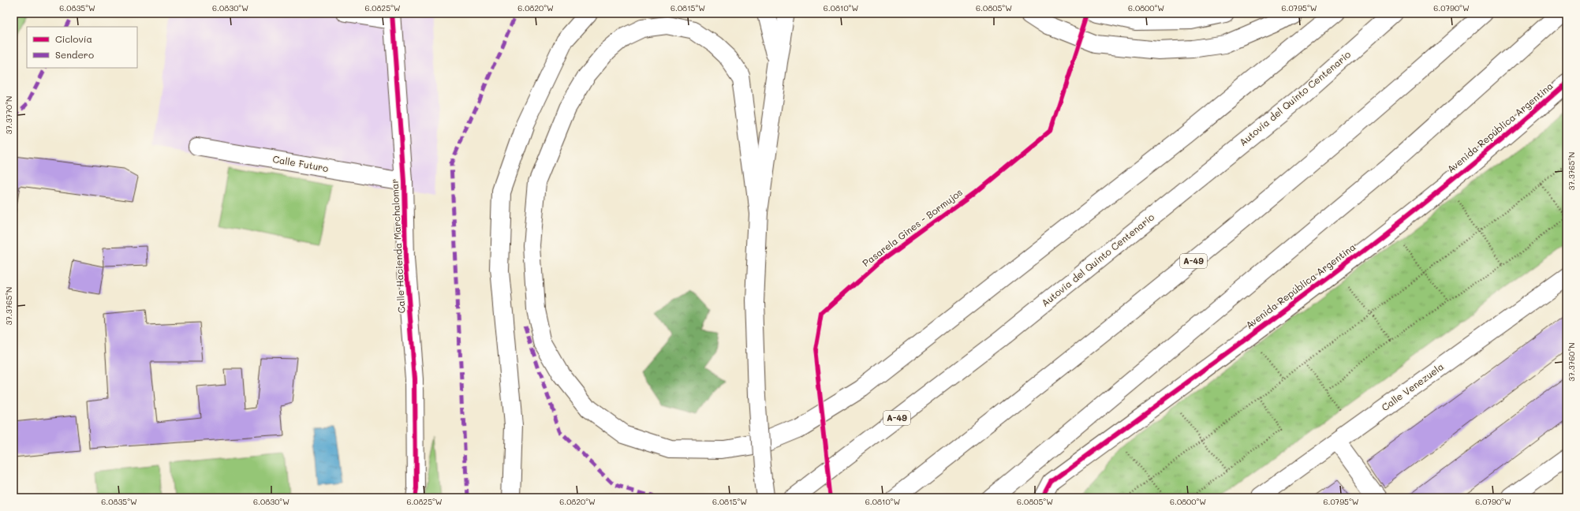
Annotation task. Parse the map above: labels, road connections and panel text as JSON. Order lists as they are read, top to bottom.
{
  "streets": {
    "main road": [
      "Autovía del Quinto Centenario",
      "Avenida República Argentina",
      "Calle Futuro",
      "Calle Hacienda Marchalomar",
      "A-49",
      "Calle Venezuela"
    ],
    "cycle path": ["Pasarela Gines - Bormujos"]
  },
  "crossings": [
    ["Calle Futuro", "Calle Hacienda Marchalomar"]
  ],
  "legend": ["Ciclovía", "Sendero"],
  "coordinates": [
    "6.0835°W",
    "6.0830°W",
    "6.0825°W",
    "6.0820°W",
    "6.0815°W",
    "6.0810°W",
    "6.0805°W",
    "6.0800°W",
    "6.0795°W",
    "6.0790°W",
    "37.3770°N",
    "37.3765°N",
    "37.3760°N"
  ]
}
